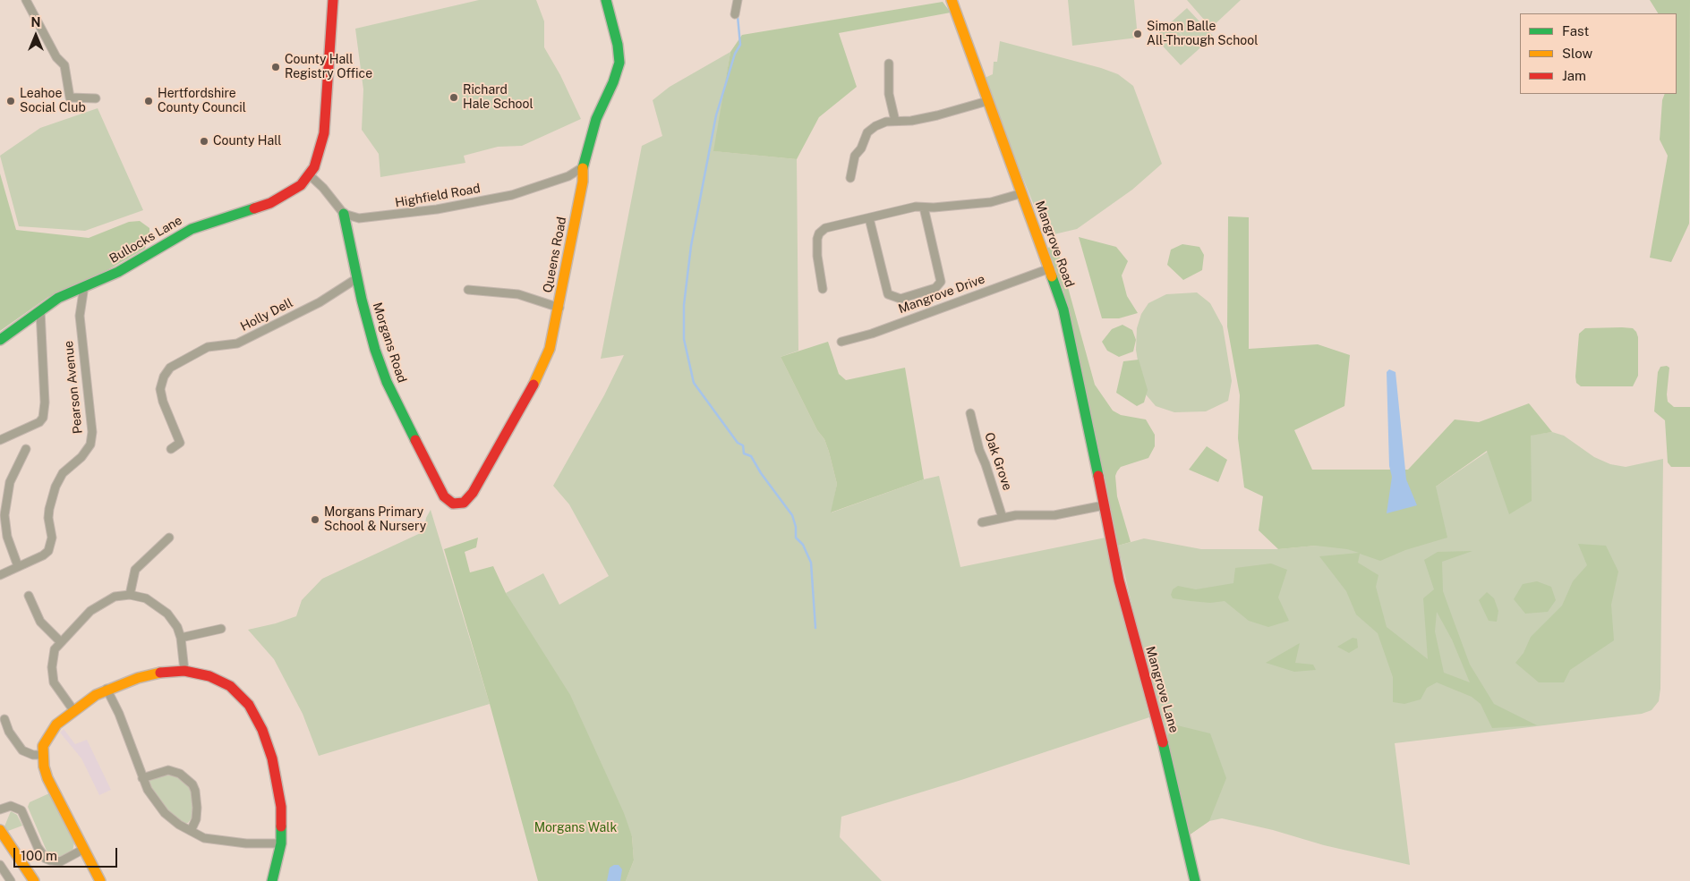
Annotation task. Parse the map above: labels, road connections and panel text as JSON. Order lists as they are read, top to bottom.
{
  "streets": {
    "street": [
      "Highfield Road",
      "Bullocks Lane",
      "Mangrove Road",
      "Queens Road",
      "Mangrove Drive",
      "Holly Dell",
      "Morgans Road",
      "Pearson Avenue",
      "Oak Grove",
      "Mangrove Lane"
    ]
  },
  "crossings": [
    ["Highfield Road", "Queens Road"],
    ["Highfield Road", "Morgans Road"],
    ["Bullocks Lane", "Pearson Avenue"],
    ["Mangrove Road", "Mangrove Drive"],
    ["Mangrove Road", "Mangrove Lane"],
    ["Queens Road", "Morgans Road"],
    ["Holly Dell", "Morgans Road"]
  ],
  "parks": ["Morgans Walk"],
  "places": [
    "Simon Balle All-Through School",
    "County Hall Registry Office",
    "Richard Hale School",
    "Leahoe Social Club",
    "Hertfordshire County Council",
    "County Hall",
    "Morgans Primary School & Nursery"
  ],
  "legend": ["Fast", "Slow", "Jam"],
  "scale_bar": "100 m",
  "north": "top"
}
